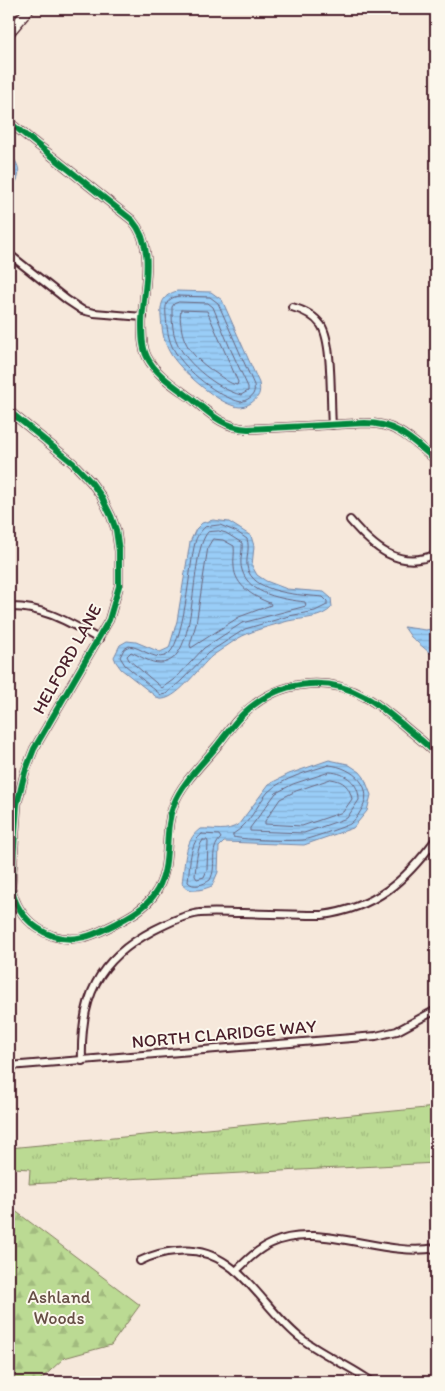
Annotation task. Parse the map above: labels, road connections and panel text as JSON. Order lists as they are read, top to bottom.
{
  "streets": {
    "street": ["HELFORD LANE", "NORTH CLARIDGE WAY"]
  },
  "parks": ["Ashland Woods"]
}
